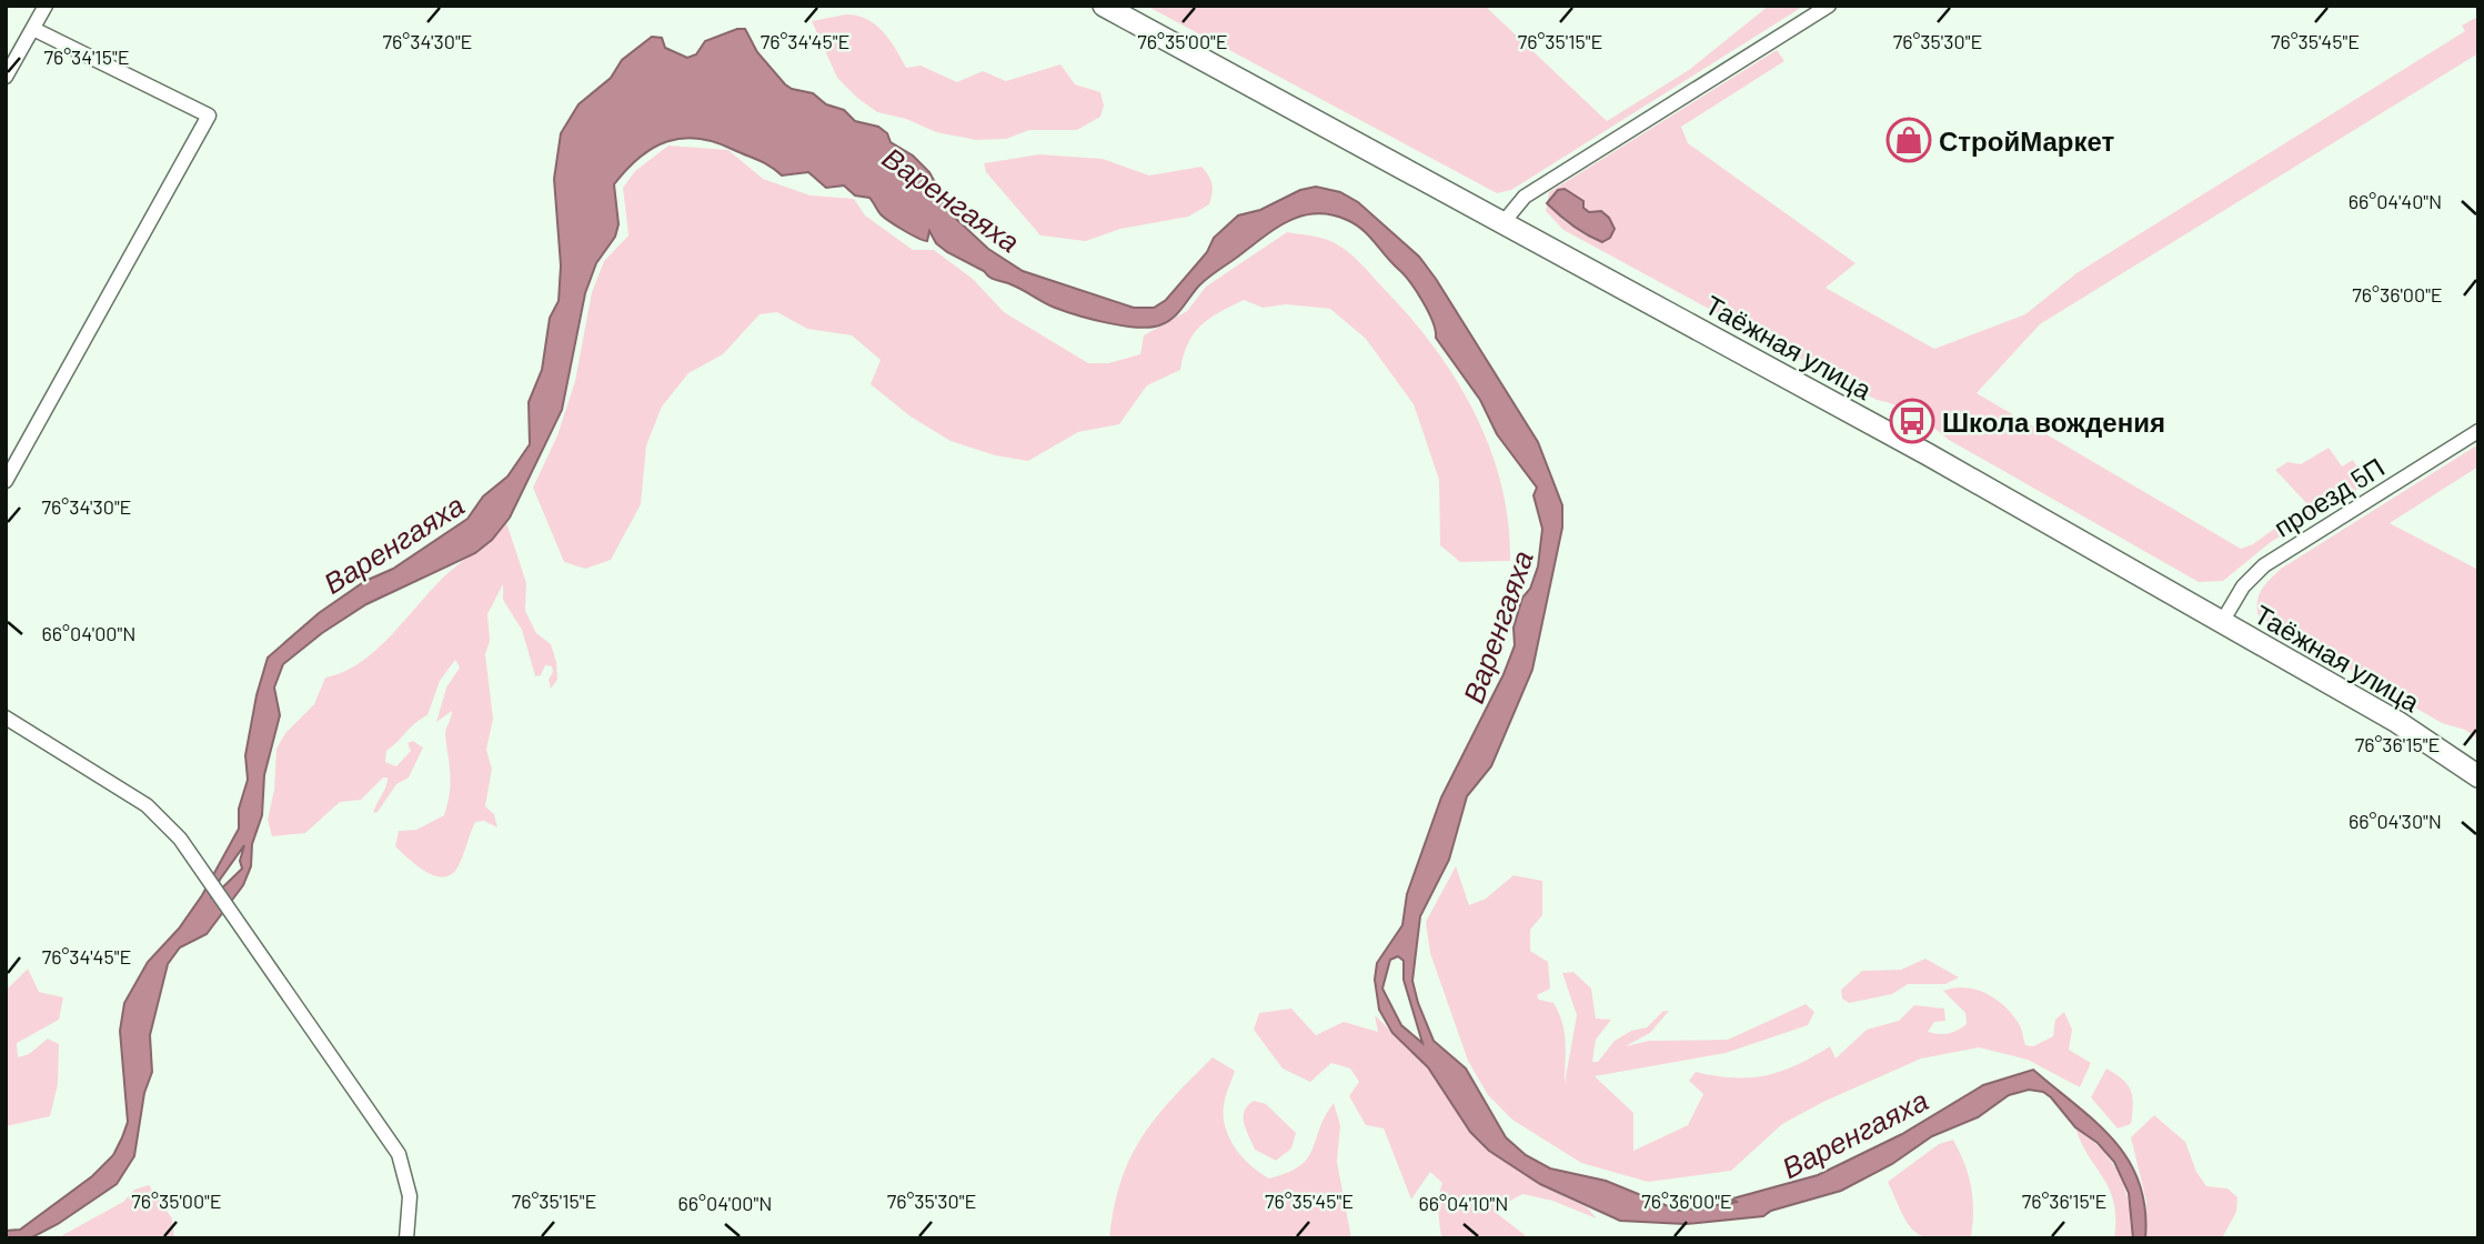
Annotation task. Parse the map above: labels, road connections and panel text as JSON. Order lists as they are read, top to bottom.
{
  "streets": {
    "highway": ["Таёжная улица"],
    "street": ["проезд 5П"]
  },
  "crossings": [
    ["Таёжная улица", "проезд 5П"]
  ],
  "water": ["Варенгаяха"],
  "places": {
    "shop": ["СтройМаркет"],
    "bus stop": ["Школа вождения"]
  },
  "coordinates": [
    "76°34'30\"E",
    "76°34'45\"E",
    "76°35'00\"E",
    "76°35'15\"E",
    "76°35'30\"E",
    "76°35'45\"E",
    "76°34'15\"E",
    "66°04'40\"N",
    "76°36'00\"E",
    "66°04'00\"N",
    "76°36'15\"E",
    "66°04'30\"N",
    "66°04'10\"N"
  ]
}
